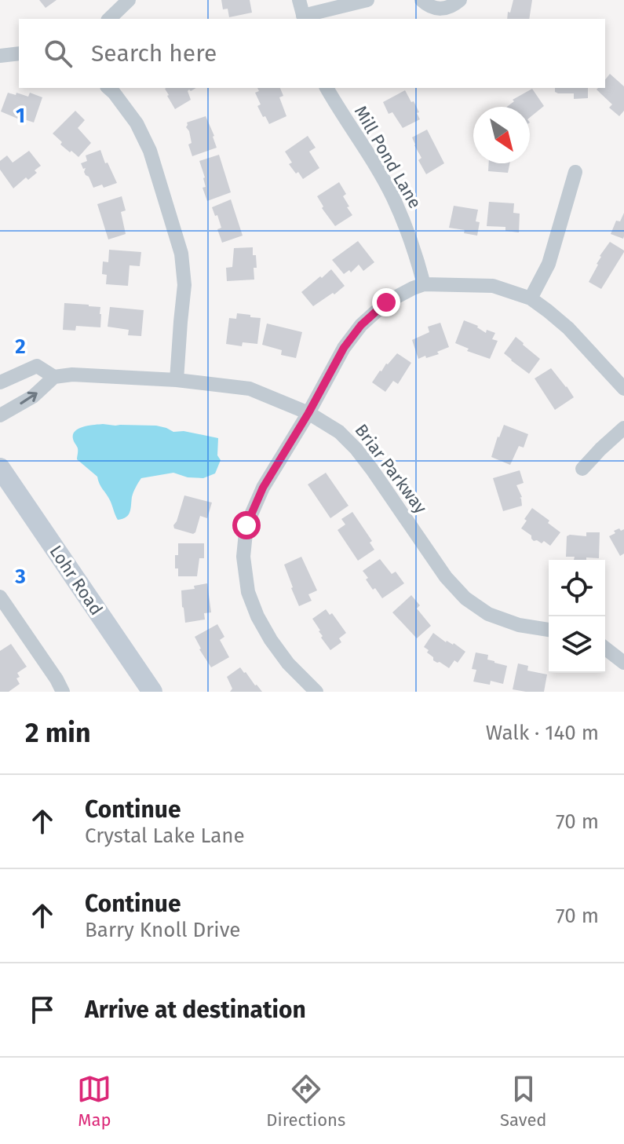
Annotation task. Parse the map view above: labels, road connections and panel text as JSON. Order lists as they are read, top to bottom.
{
  "streets": {
    "street": ["Mill Pond Lane", "Briar Parkway", "Lohr Road"]
  },
  "north": "bottom right",
  "page": {
    "search": "Search here",
    "heading": ["2 min", "Walk · 140 m"],
    "list": [
      ["Continue", "Crystal Lake Lane", "70 m"],
      ["Continue", "Barry Knoll Drive", "70 m"],
      "Arrive at destination"
    ],
    "nav": ["Map", "Directions", "Saved"]
  },
  "grid": {
    "rows": ["1", "2", "3"]
  }
}
